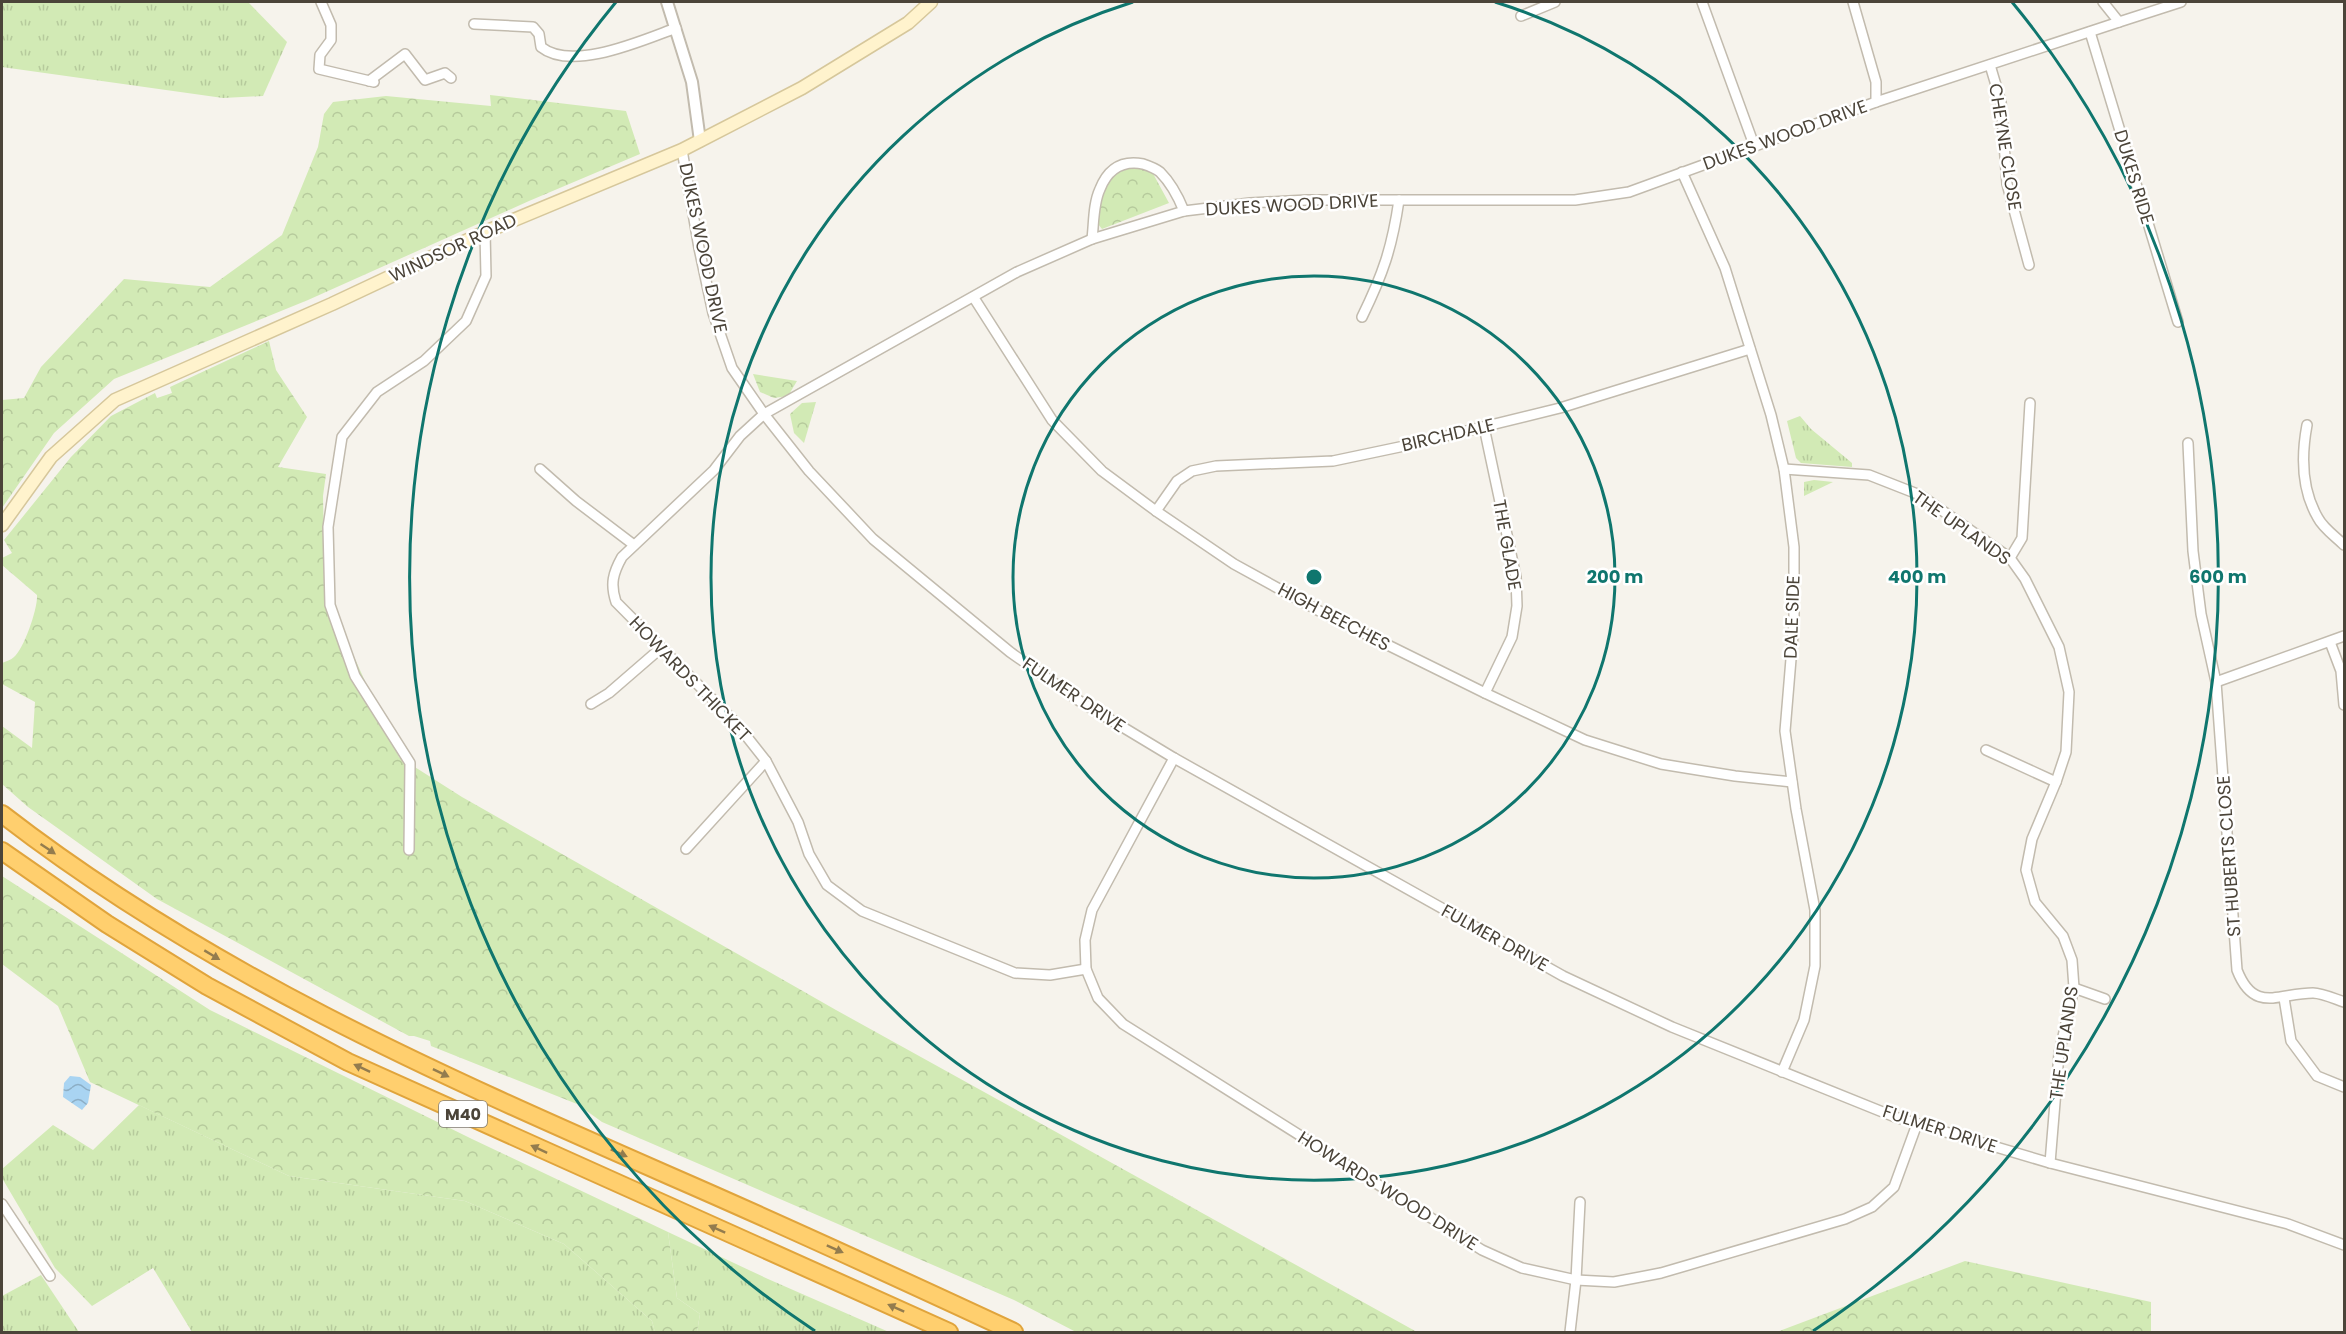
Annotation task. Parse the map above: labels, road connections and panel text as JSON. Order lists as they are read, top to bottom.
{
  "streets": {
    "highway": ["M40"],
    "main road": ["WINDSOR ROAD"],
    "street": [
      "DUKES WOOD DRIVE",
      "CHEYNE CLOSE",
      "DUKES RIDE",
      "BIRCHDALE",
      "THE UPLANDS",
      "THE GLADE",
      "HIGH BEECHES",
      "DALE SIDE",
      "HOWARDS THICKET",
      "FULMER DRIVE",
      "ST HUBERTS CLOSE",
      "HOWARDS WOOD DRIVE"
    ]
  },
  "crossings": [
    ["DUKES WOOD DRIVE", "CHEYNE CLOSE"],
    ["DUKES WOOD DRIVE", "DUKES RIDE"],
    ["DUKES WOOD DRIVE", "WINDSOR ROAD"],
    ["DUKES WOOD DRIVE", "HIGH BEECHES"],
    ["DUKES WOOD DRIVE", "DALE SIDE"],
    ["DUKES WOOD DRIVE", "HOWARDS THICKET"],
    ["DUKES WOOD DRIVE", "FULMER DRIVE"],
    ["BIRCHDALE", "THE GLADE"],
    ["BIRCHDALE", "HIGH BEECHES"],
    ["BIRCHDALE", "DALE SIDE"],
    ["THE UPLANDS", "DALE SIDE"],
    ["THE UPLANDS", "FULMER DRIVE"],
    ["THE GLADE", "HIGH BEECHES"],
    ["HIGH BEECHES", "DALE SIDE"],
    ["DALE SIDE", "FULMER DRIVE"],
    ["HOWARDS THICKET", "FULMER DRIVE"],
    ["HOWARDS THICKET", "HOWARDS WOOD DRIVE"],
    ["FULMER DRIVE", "HOWARDS WOOD DRIVE"]
  ],
  "rings": ["200 m", "400 m", "600 m"]
}
